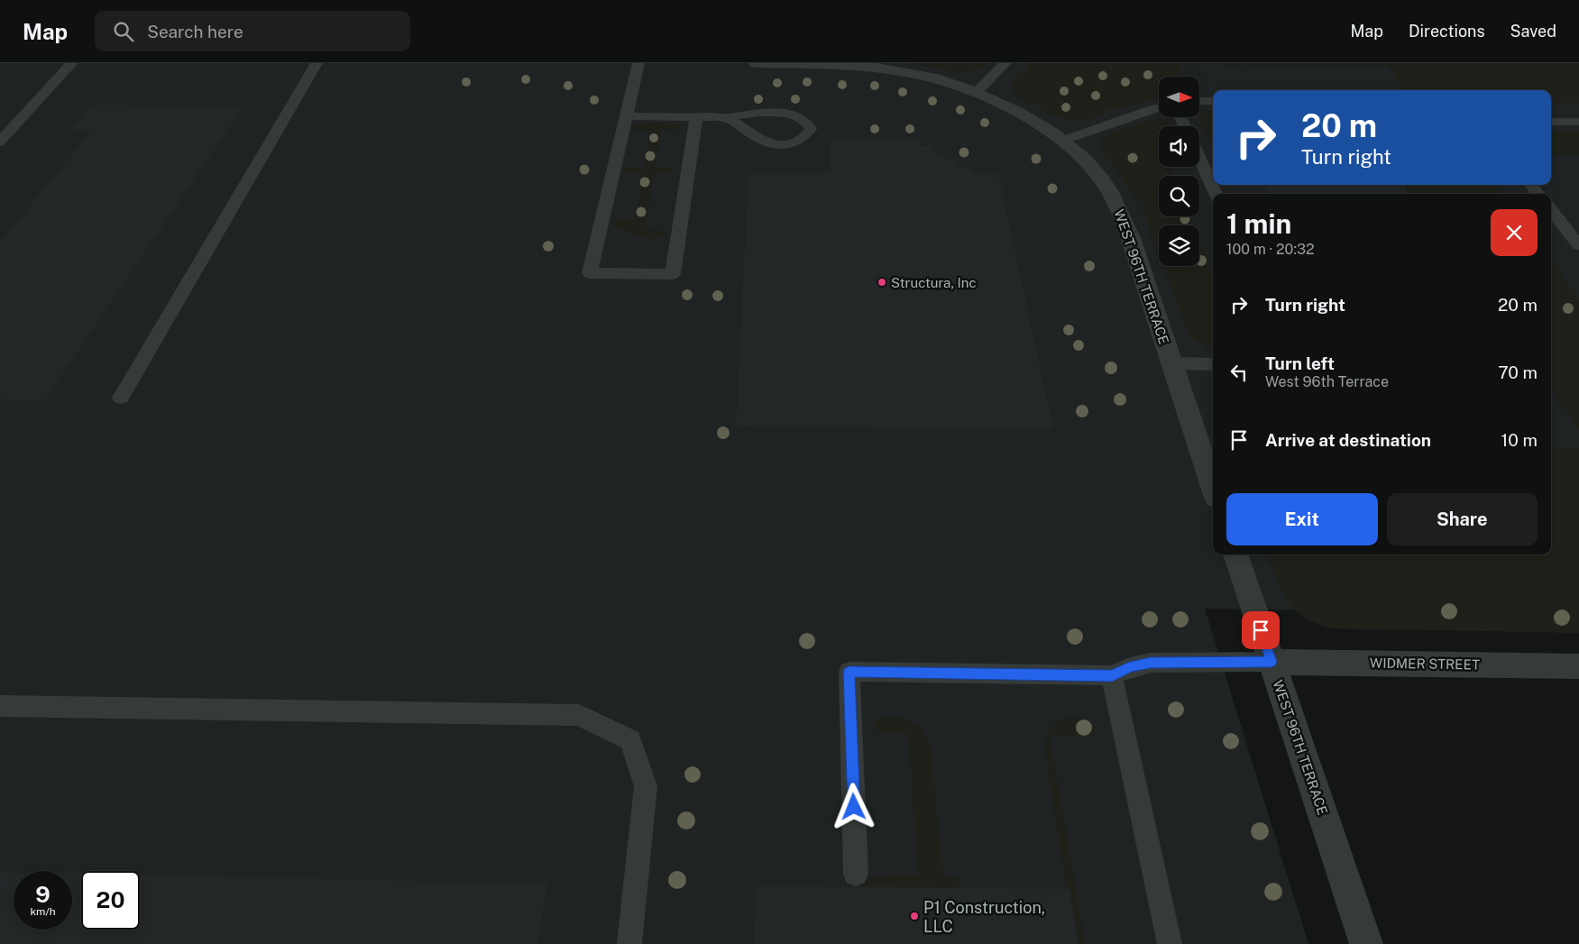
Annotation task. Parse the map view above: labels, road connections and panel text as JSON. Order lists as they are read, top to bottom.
{
  "streets": {
    "street": ["WEST 96TH TERRACE", "WIDMER STREET"]
  },
  "crossings": [
    ["WEST 96TH TERRACE", "WIDMER STREET"]
  ],
  "places": ["Structura, Inc", "P1 Construction, LLC"],
  "north": "right",
  "page": {
    "header": "Map",
    "search": "Search here",
    "nav": ["Map", "Directions", "Saved"],
    "turn": ["20 m", "Turn right"],
    "heading": ["1 min", "100 m · 20:32"],
    "list": [
      {
        "name": "Turn right",
        "value": "20 m"
      },
      {
        "name": "Turn left",
        "note": "West 96th Terrace",
        "value": "70 m"
      },
      {
        "name": "Arrive at destination",
        "value": "10 m"
      }
    ],
    "buttons": ["Exit", "Share"],
    "speed": "9 km/h",
    "limit": "20"
  }
}
